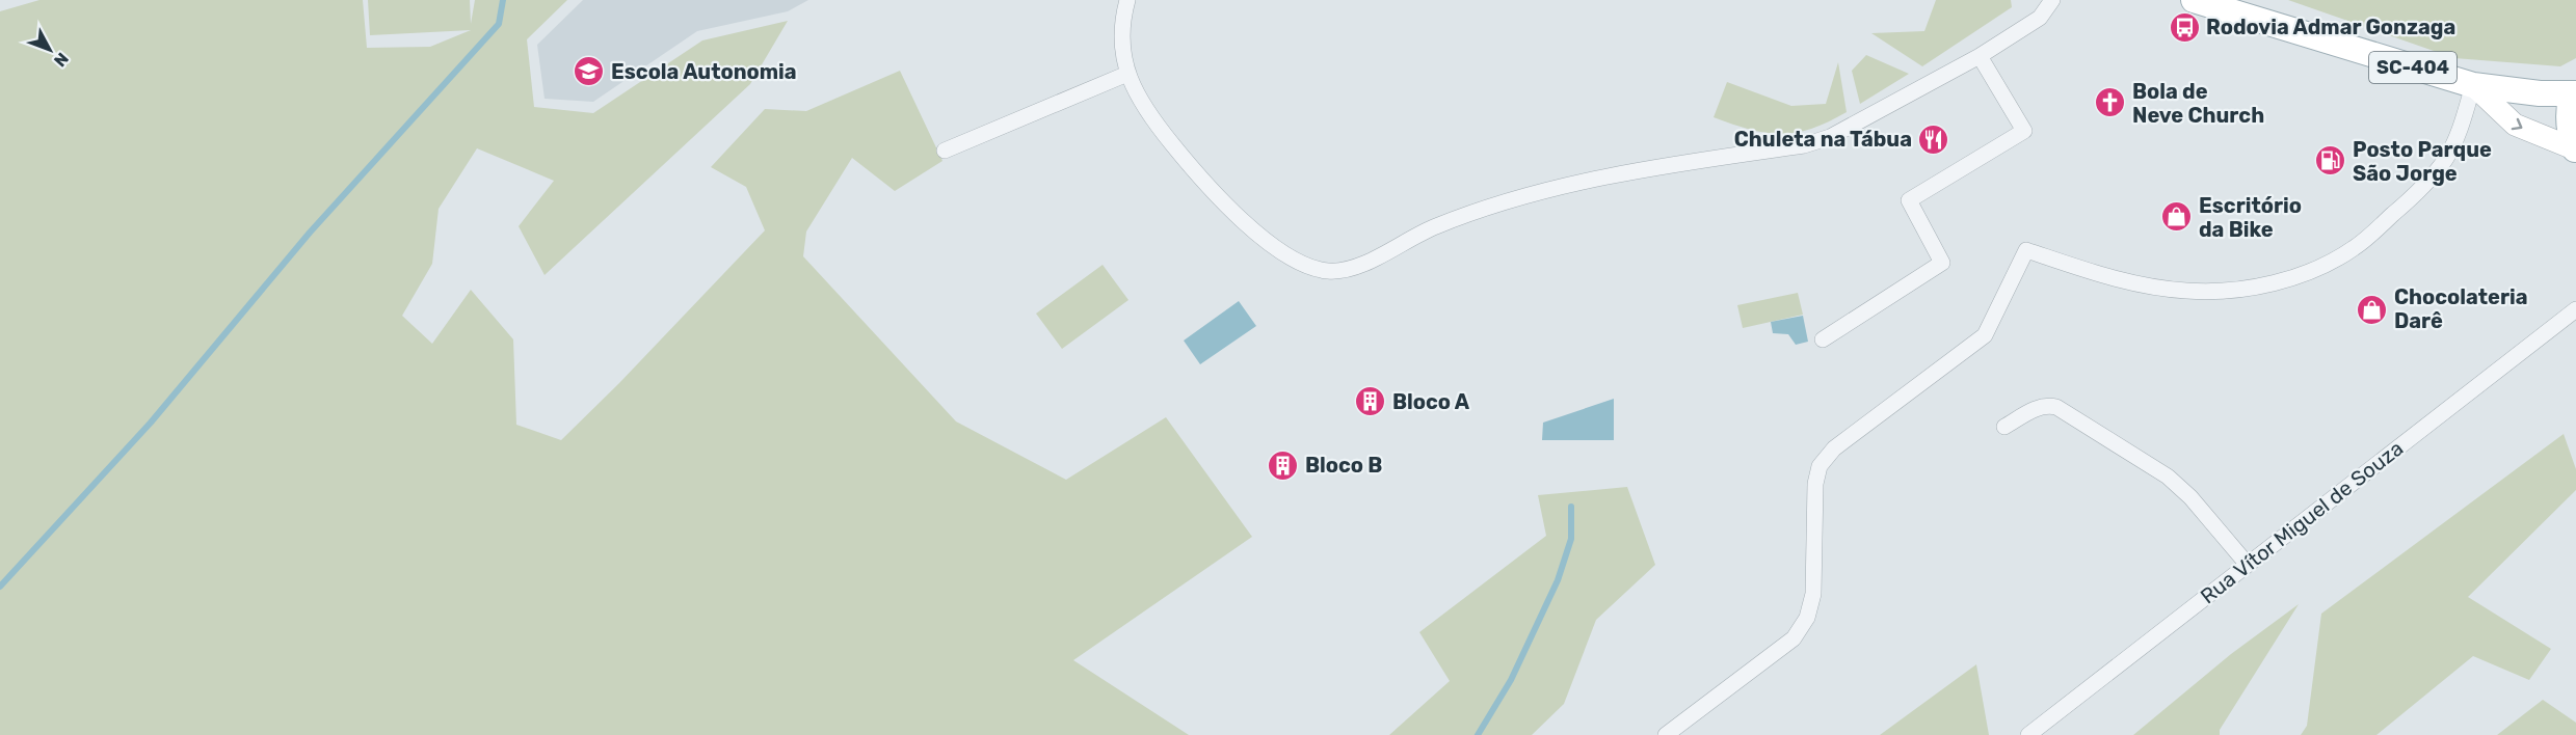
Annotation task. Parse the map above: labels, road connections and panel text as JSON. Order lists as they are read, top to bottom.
{
  "streets": {
    "main road": ["SC-404"],
    "street": ["Rua Vítor Miguel de Souza"]
  },
  "places": {
    "bus stop": ["Rodovia Admar Gonzaga"],
    "school or university": ["Escola Autonomia"],
    "church": ["Bola de Neve Church"],
    "restaurant": ["Chuleta na Tábua"],
    "fuel station": ["Posto Parque São Jorge"],
    "shop": ["Escritório da Bike", "Chocolateria Darê"],
    "building": ["Bloco A", "Bloco B"]
  },
  "north": "bottom right"
}
